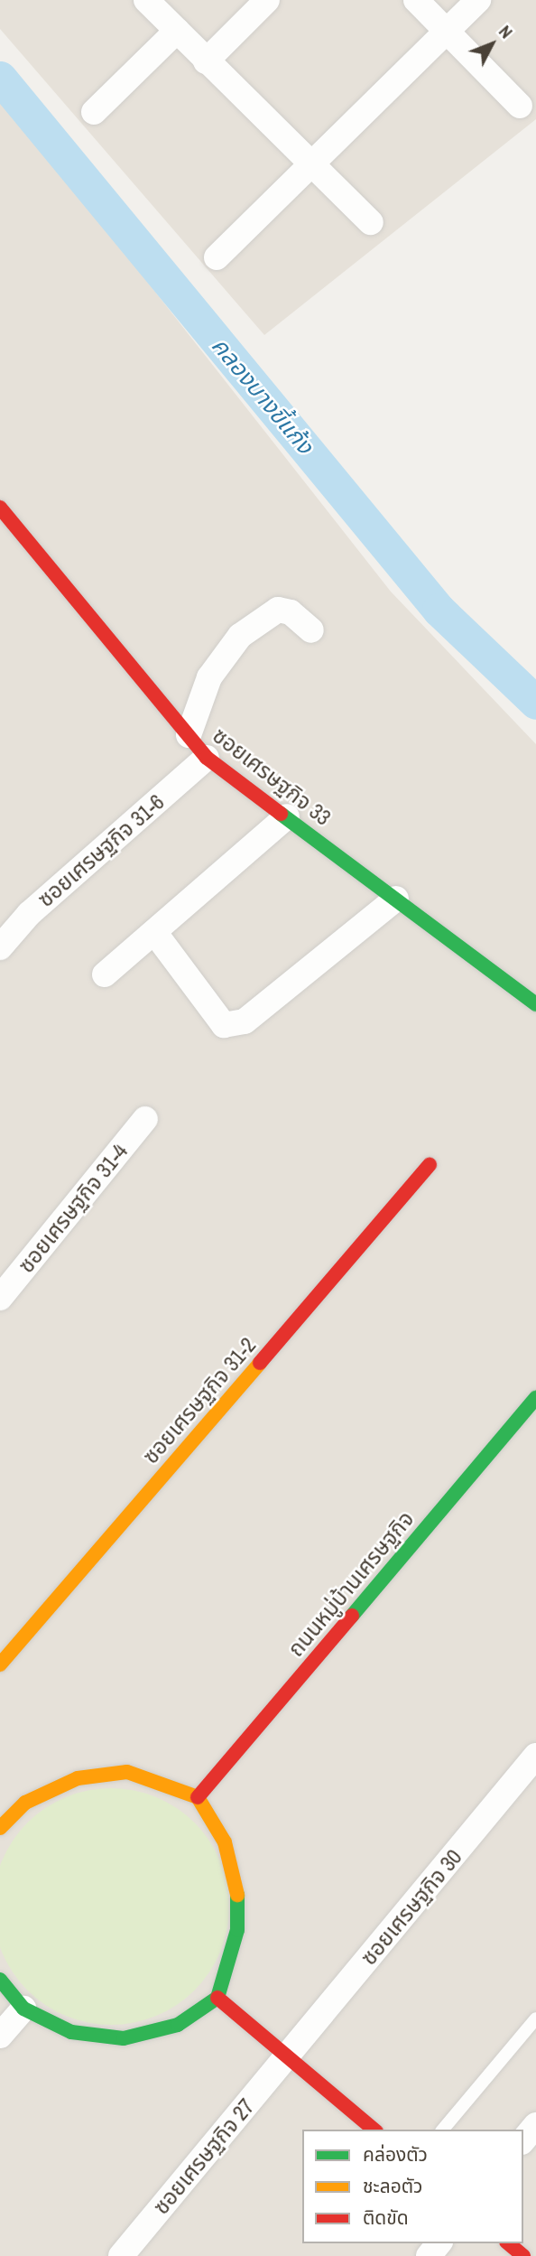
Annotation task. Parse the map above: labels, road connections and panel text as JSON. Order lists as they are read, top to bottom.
{
  "streets": {
    "street": [
      "ซอยเศรษฐกิจ 33",
      "ซอยเศรษฐกิจ 31-6",
      "ซอยเศรษฐกิจ 31-4",
      "ซอยเศรษฐกิจ 31-2",
      "ถนนหมู่บ้านเศรษฐกิจ",
      "ซอยเศรษฐกิจ 30",
      "ซอยเศรษฐกิจ 27"
    ]
  },
  "crossings": [
    ["ซอยเศรษฐกิจ 33", "ซอยเศรษฐกิจ 31-6"],
    ["ซอยเศรษฐกิจ 30", "ซอยเศรษฐกิจ 27"]
  ],
  "water": ["คลองบางขี้แก้ง"],
  "legend": ["คล่องตัว", "ชะลอตัว", "ติดขัด"],
  "north": "top right"
}
